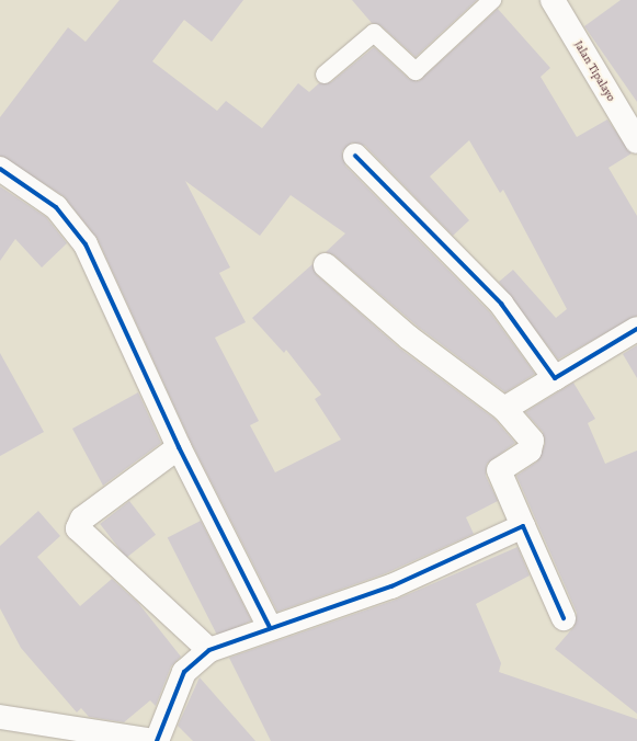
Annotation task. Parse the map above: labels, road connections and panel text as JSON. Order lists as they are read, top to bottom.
{
  "streets": {
    "street": ["Jalan Tipalayo"]
  }
}
